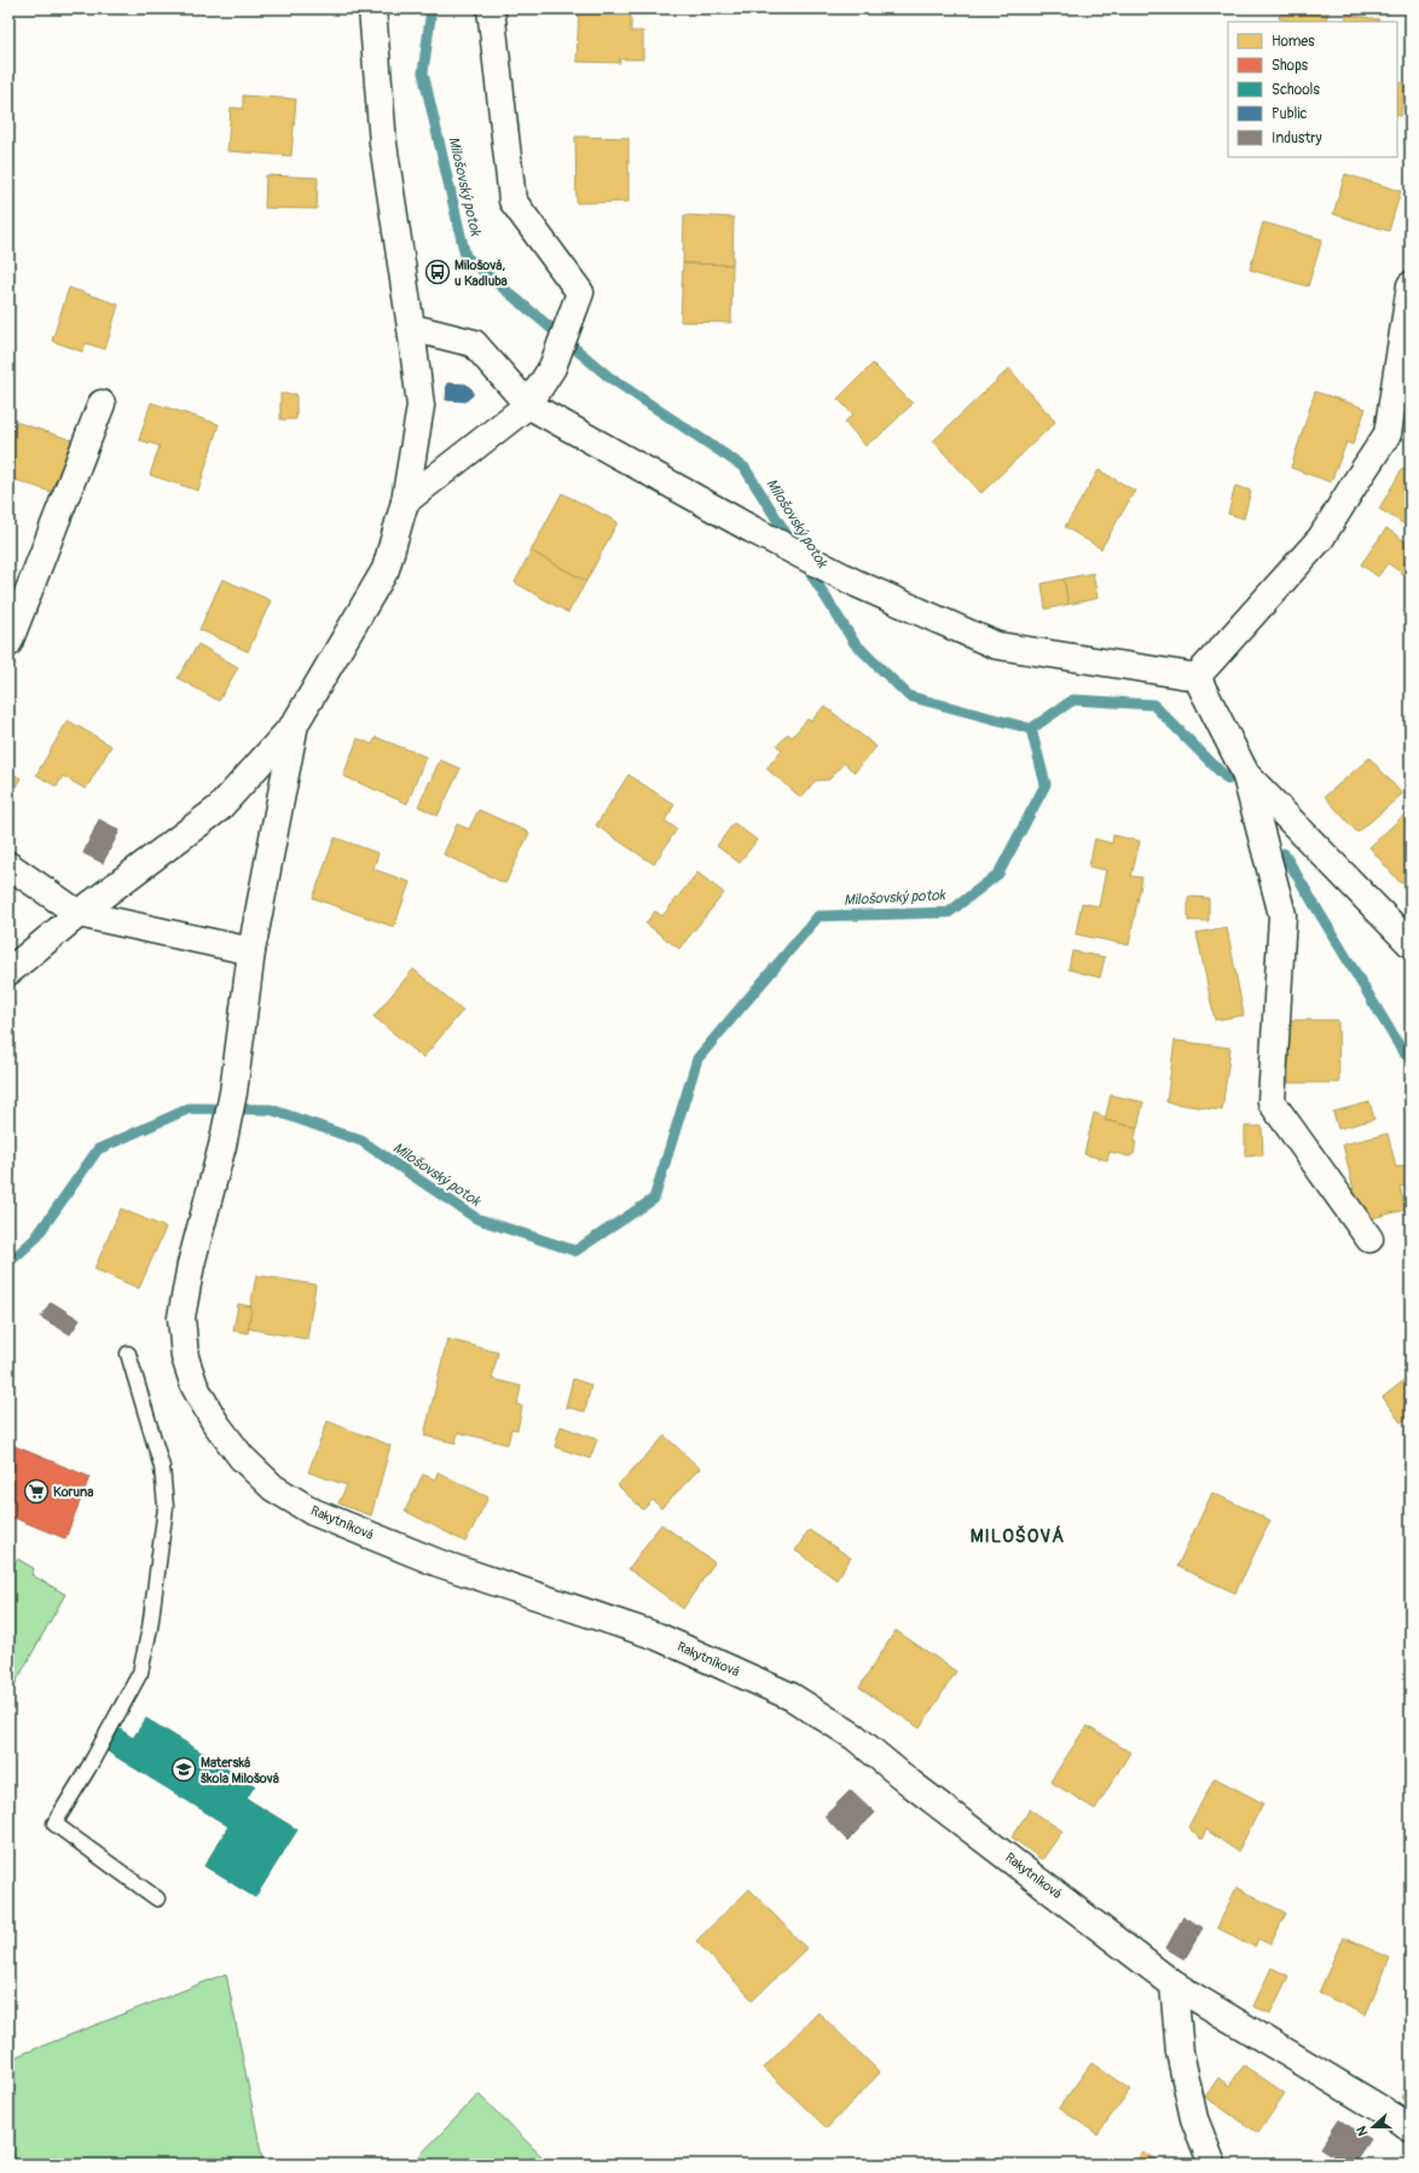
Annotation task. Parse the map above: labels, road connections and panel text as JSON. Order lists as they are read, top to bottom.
{
  "streets": {
    "street": ["Rakytníková"]
  },
  "districts": ["MILOŠOVÁ"],
  "water": ["Milošovský potok"],
  "places": {
    "bus stop": ["Milošová, u Kadluba"],
    "supermarket": ["Koruna"],
    "school or university": ["Materská škola Milošová"]
  },
  "legend": [
    "Homes",
    "Shops",
    "Schools",
    "Public",
    "Industry"
  ],
  "north": "left"
}
